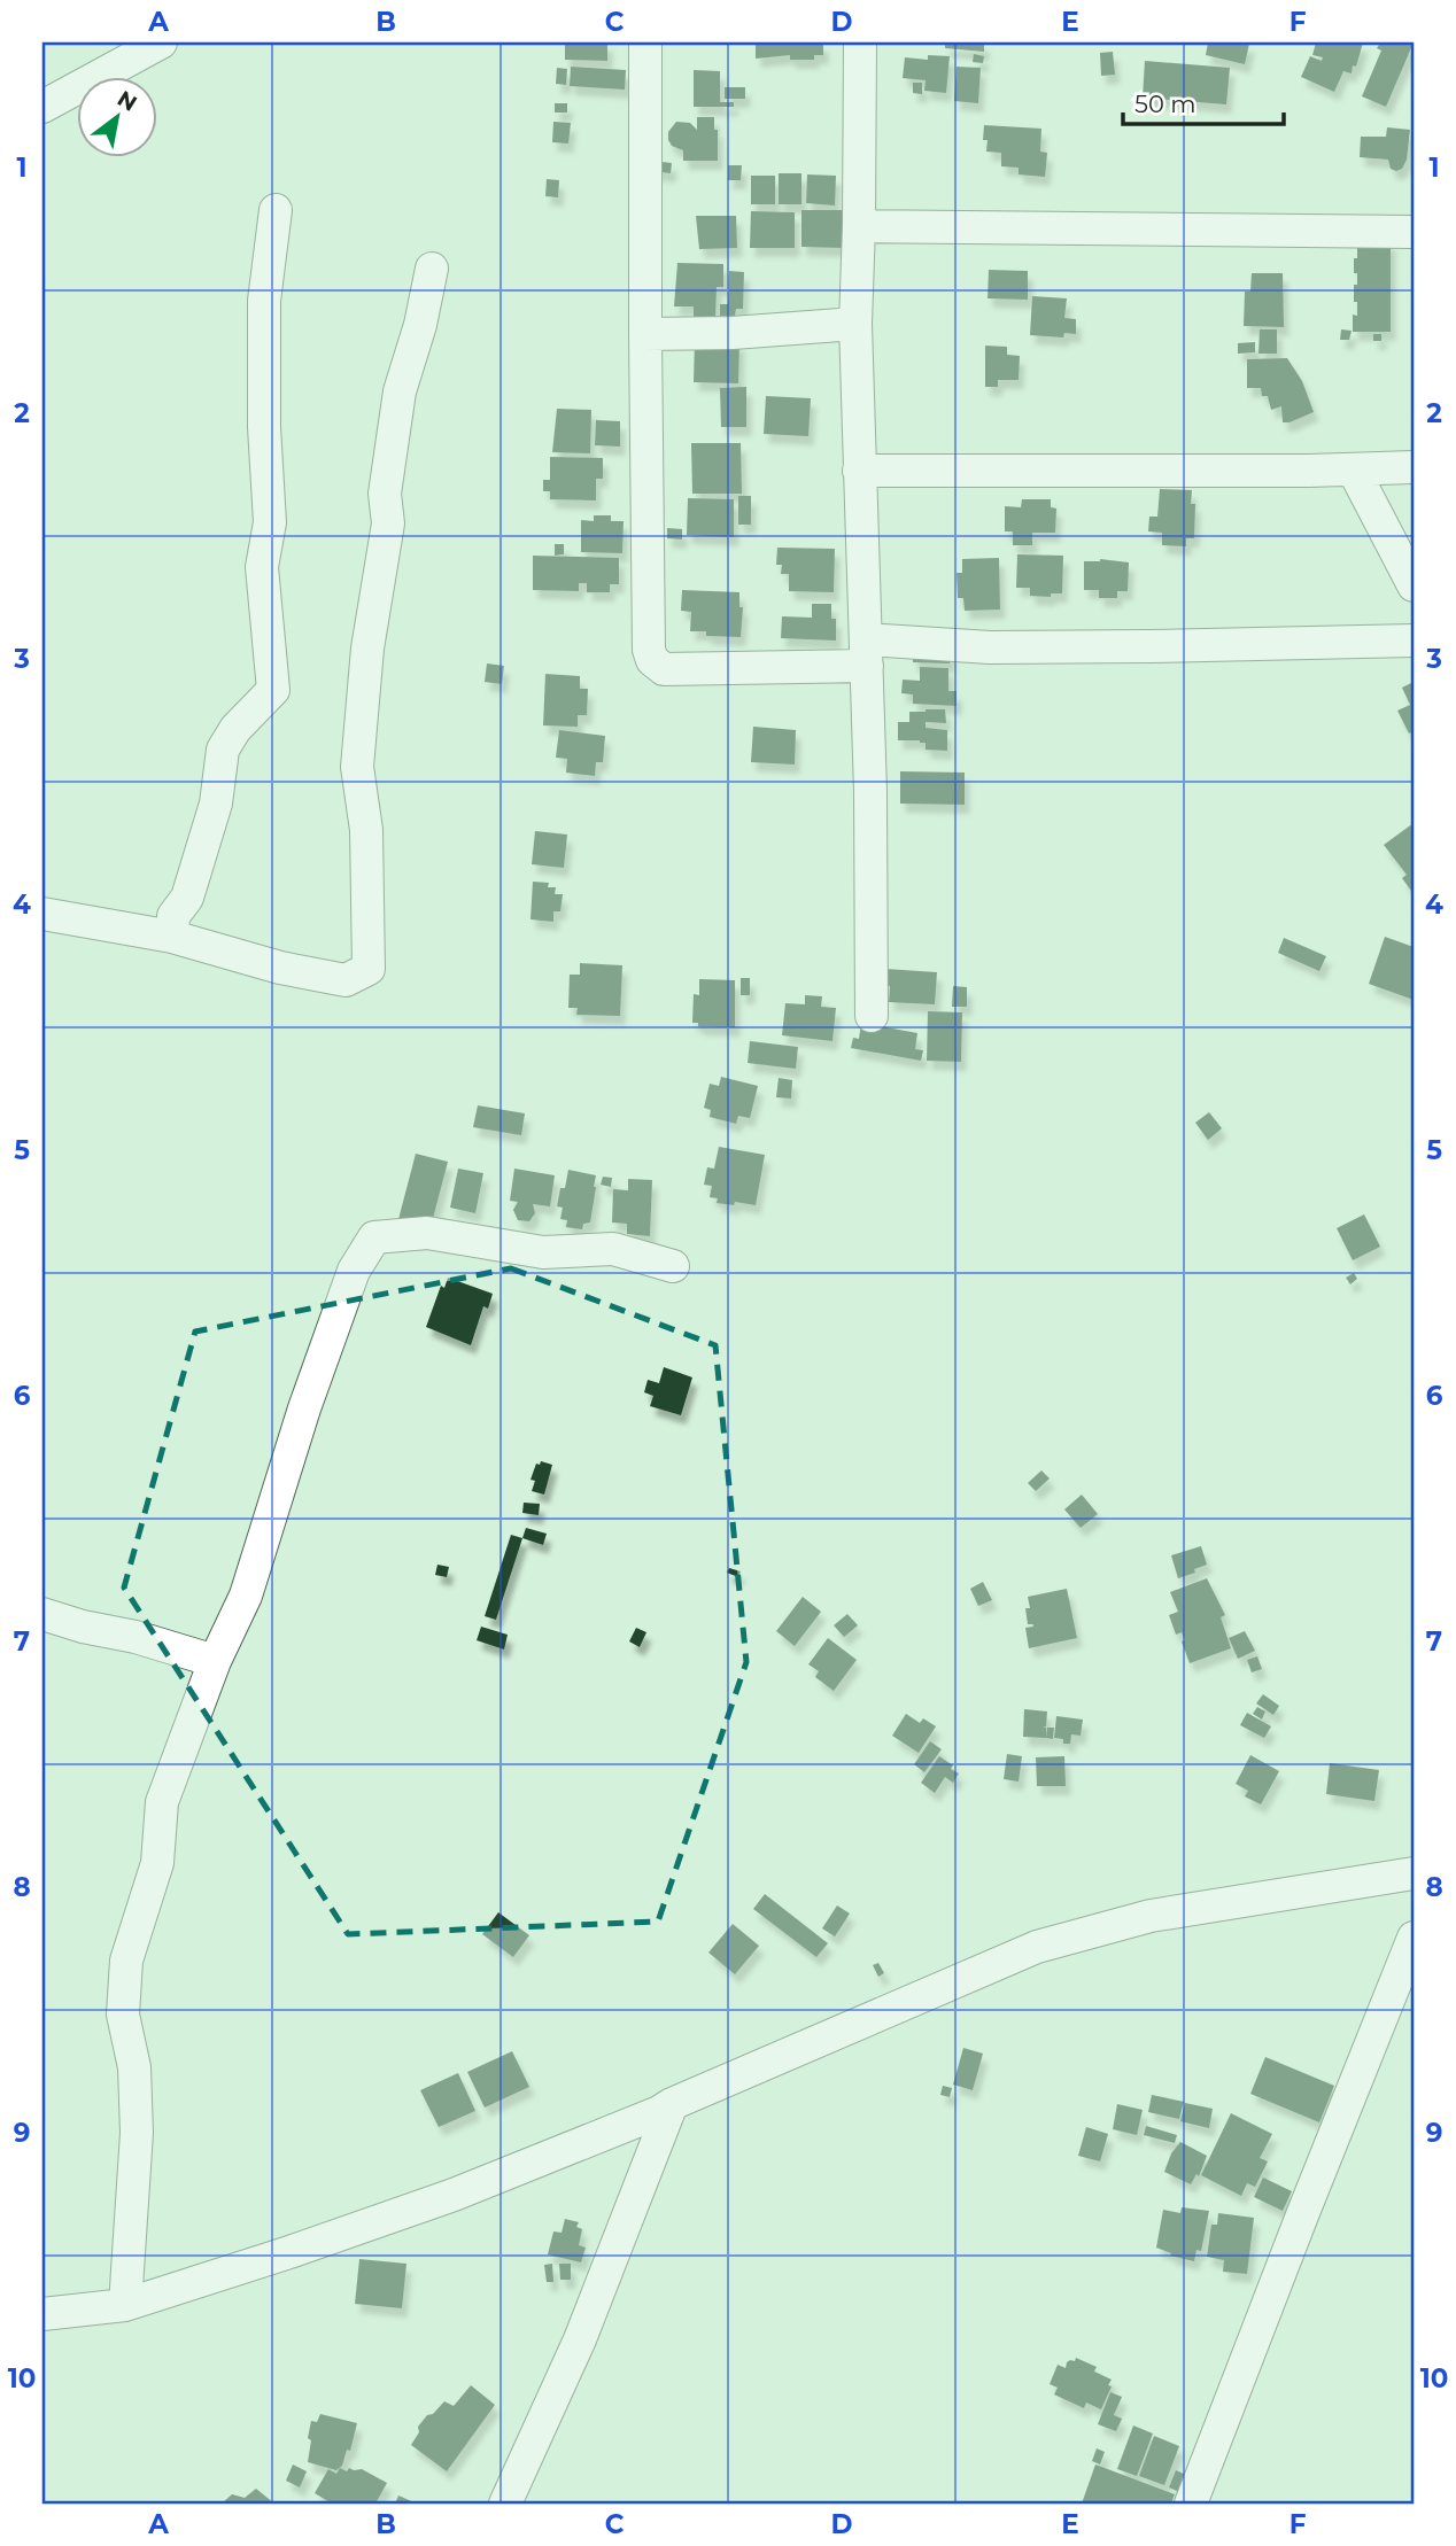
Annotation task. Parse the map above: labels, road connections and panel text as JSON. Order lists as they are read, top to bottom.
{
  "scale_bar": "50 m",
  "north": "top right",
  "grid": {
    "columns": [
      "A",
      "B",
      "C",
      "D",
      "E",
      "F"
    ],
    "rows": [
      "1",
      "2",
      "3",
      "4",
      "5",
      "6",
      "7",
      "8",
      "9",
      "10"
    ]
  }
}
